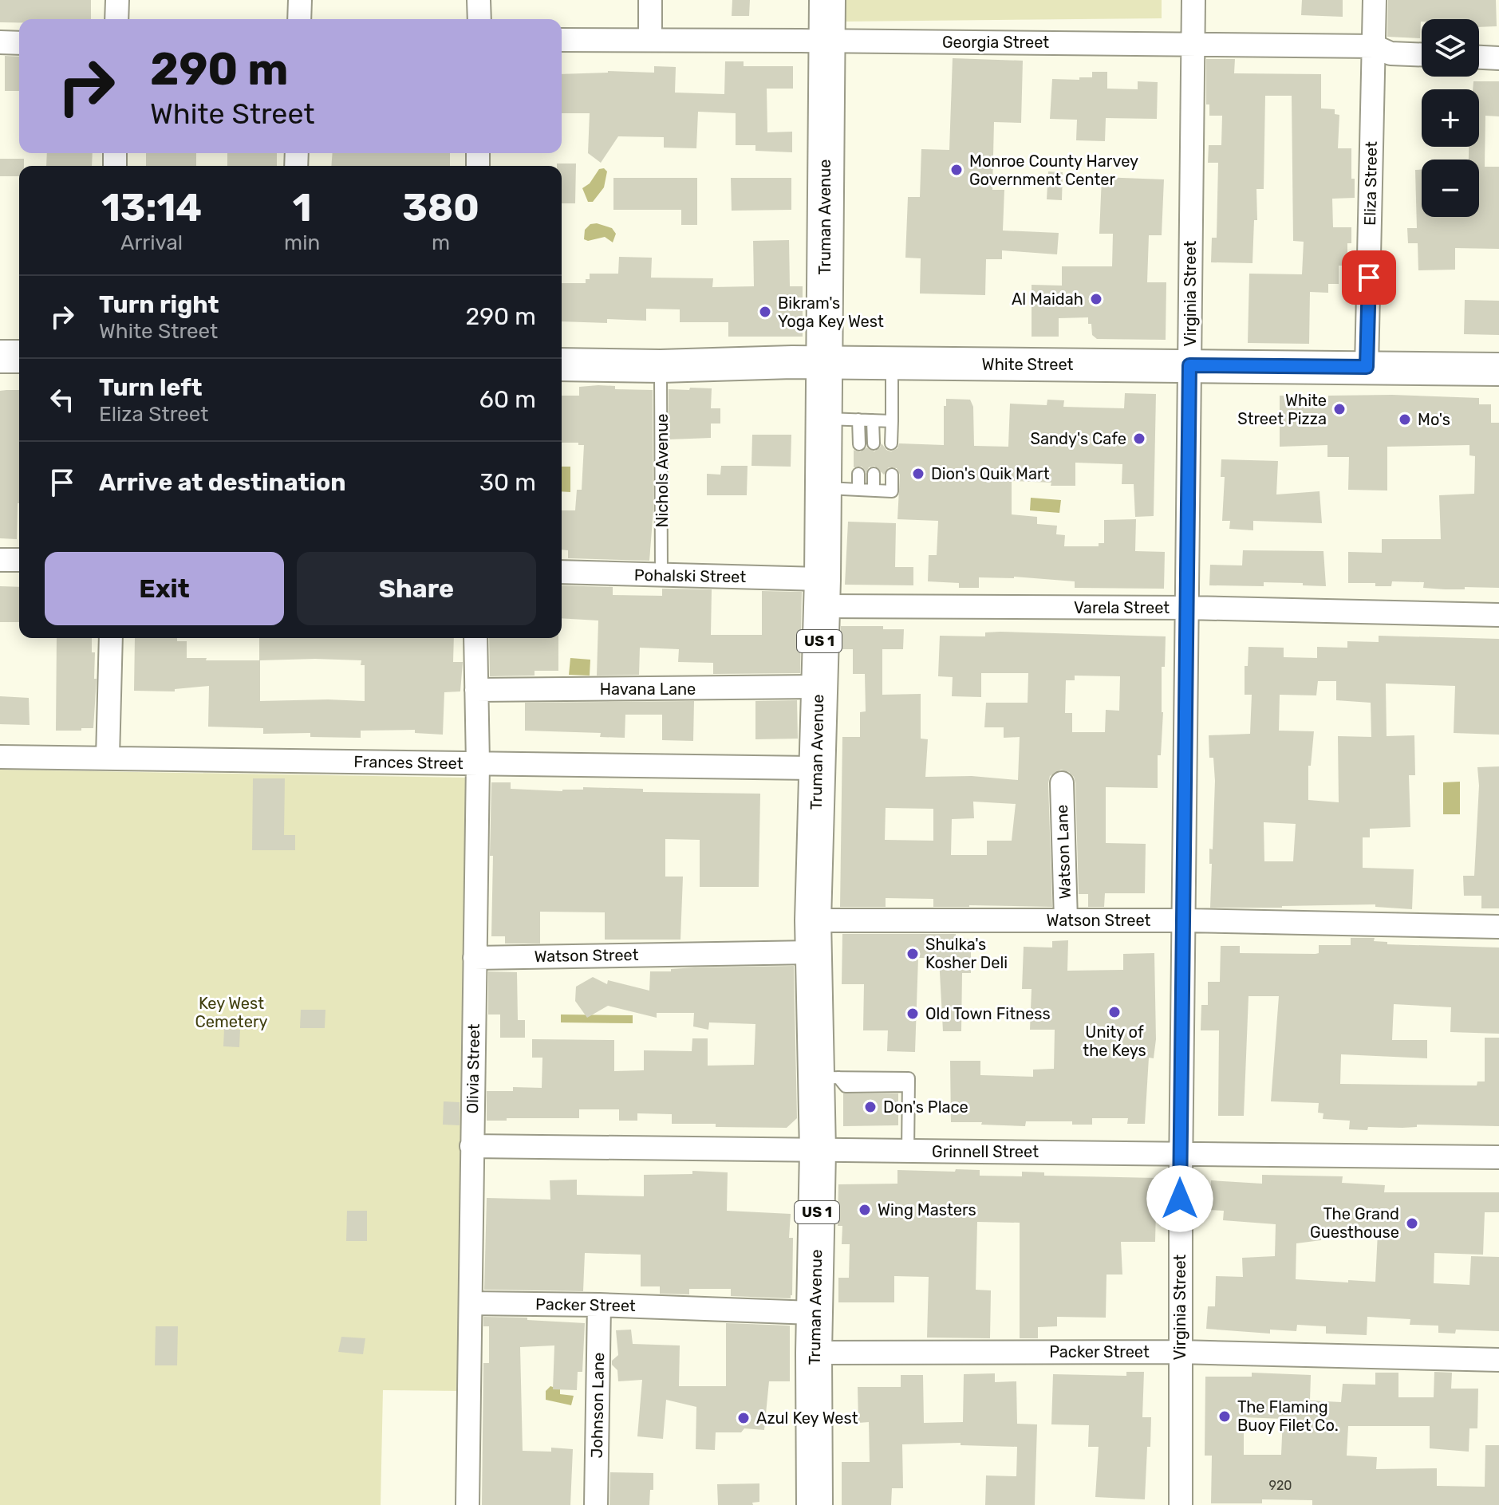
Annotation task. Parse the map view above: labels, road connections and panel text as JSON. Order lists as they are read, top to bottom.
{
  "streets": {
    "main road": ["Truman Avenue", "US 1"],
    "street": [
      "Georgia Street",
      "Eliza Street",
      "Virginia Street",
      "White Street",
      "Pohalski Street",
      "Varela Street",
      "Havana Lane",
      "Frances Street",
      "Watson Lane",
      "Watson Street",
      "Olivia Street",
      "Grinnell Street",
      "Packer Street",
      "Johnson Lane"
    ],
    "lane": ["Nichols Avenue"]
  },
  "crossings": [
    ["Georgia Street", "Eliza Street"],
    ["Georgia Street", "Truman Avenue"],
    ["Georgia Street", "Virginia Street"],
    ["Eliza Street", "White Street"],
    ["Truman Avenue", "White Street"],
    ["Truman Avenue", "Pohalski Street"],
    ["Truman Avenue", "Varela Street"],
    ["Truman Avenue", "Havana Lane"],
    ["Truman Avenue", "Frances Street"],
    ["Truman Avenue", "Watson Street"],
    ["Truman Avenue", "Grinnell Street"],
    ["Truman Avenue", "Packer Street"],
    ["Virginia Street", "White Street"],
    ["Virginia Street", "Varela Street"],
    ["Virginia Street", "Watson Street"],
    ["Virginia Street", "Grinnell Street"],
    ["Virginia Street", "Packer Street"],
    ["White Street", "Nichols Avenue"],
    ["Nichols Avenue", "Pohalski Street"],
    ["Pohalski Street", "Varela Street"],
    ["Havana Lane", "Olivia Street"],
    ["Frances Street", "Olivia Street"],
    ["Watson Lane", "Watson Street"],
    ["Watson Street", "Olivia Street"],
    ["Olivia Street", "Grinnell Street"],
    ["Olivia Street", "Packer Street"],
    ["Packer Street", "Johnson Lane"]
  ],
  "parks": ["Key West Cemetery"],
  "places": [
    "Monroe County Harvey Government Center",
    "Al Maidah",
    "Bikram's Yoga Key West",
    "White Street Pizza",
    "Mo's",
    "Sandy's Cafe",
    "Dion's Quik Mart",
    "Shulka's Kosher Deli",
    "Unity of the Keys",
    "Old Town Fitness",
    "Don's Place",
    "Wing Masters",
    "The Grand Guesthouse",
    "The Flaming Buoy Filet Co.",
    "Azul Key West"
  ],
  "house_numbers": ["920"],
  "page": {
    "map_buttons": ["+", "−"],
    "turn": ["290 m", "White Street"],
    "eta": [
      "13:14",
      "Arrival",
      "1",
      "min",
      "380",
      "m"
    ],
    "list": [
      {
        "name": "Turn right",
        "note": "White Street",
        "value": "290 m"
      },
      {
        "name": "Turn left",
        "note": "Eliza Street",
        "value": "60 m"
      },
      {
        "name": "Arrive at destination",
        "value": "30 m"
      }
    ],
    "buttons": ["Exit", "Share"]
  }
}
